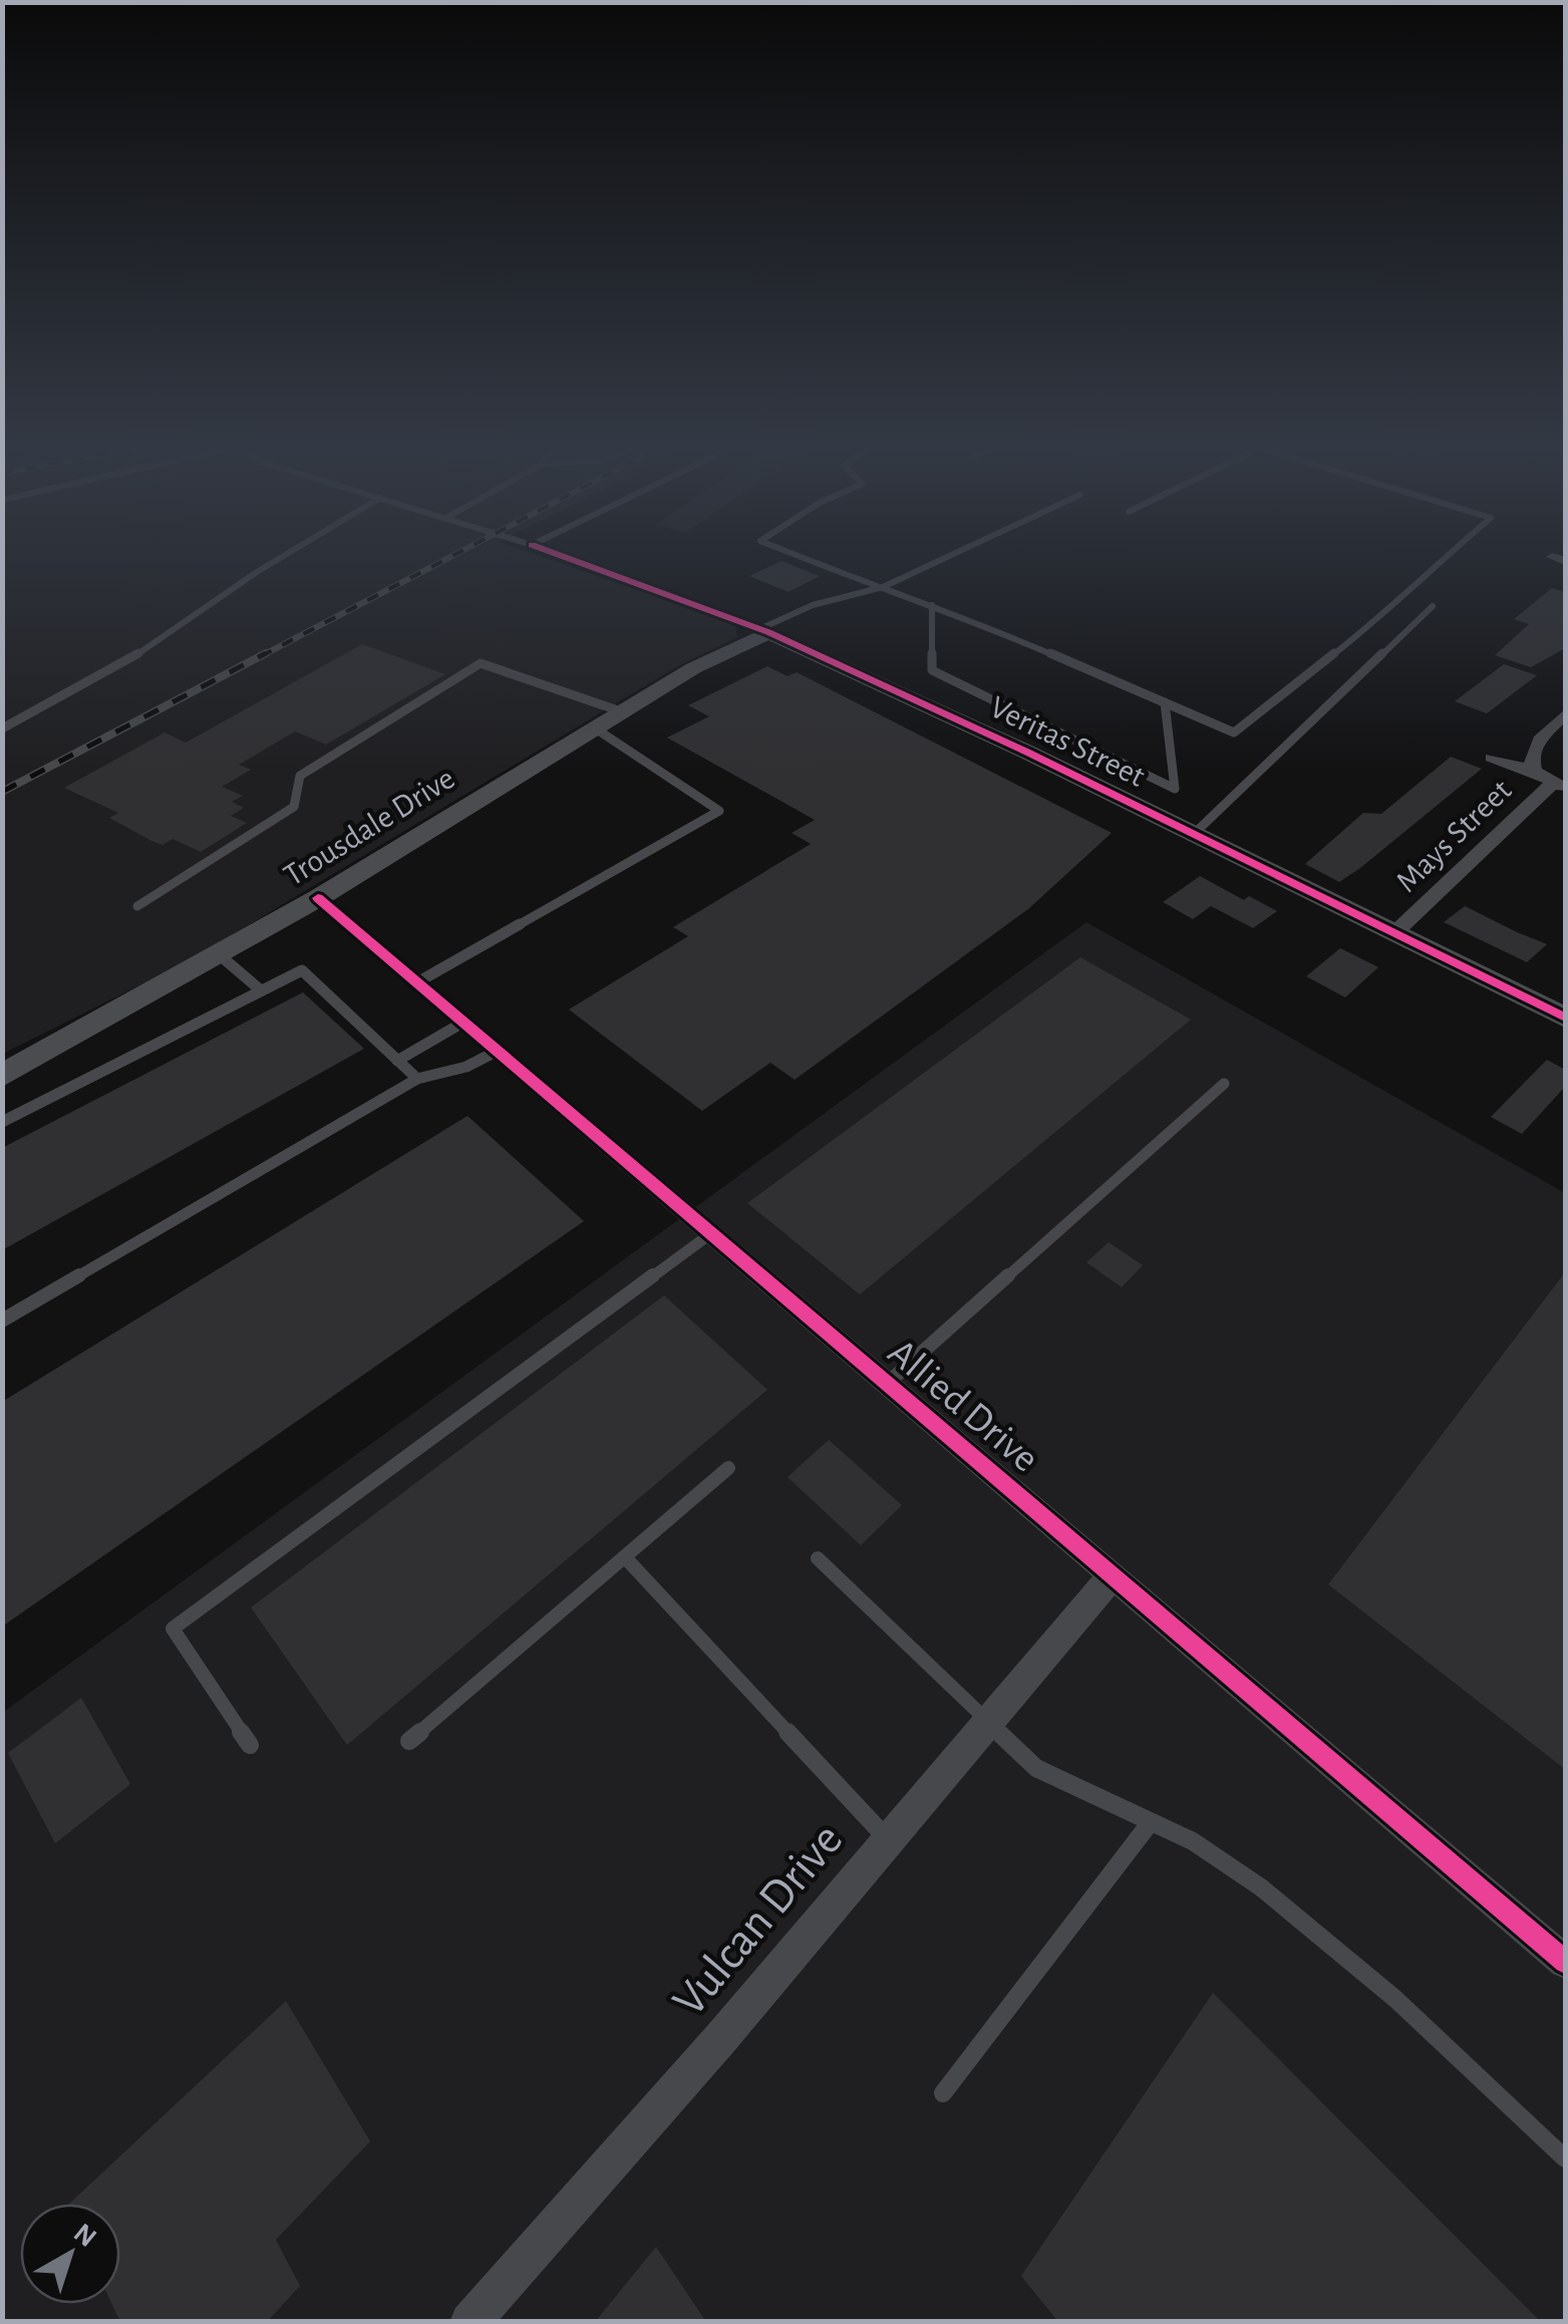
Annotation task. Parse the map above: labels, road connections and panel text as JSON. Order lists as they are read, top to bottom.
{
  "streets": {
    "street": [
      "Veritas Street",
      "Trousdale Drive",
      "Mays Street",
      "Allied Drive",
      "Vulcan Drive"
    ]
  },
  "crossings": [
    ["Veritas Street", "Trousdale Drive"],
    ["Veritas Street", "Mays Street"],
    ["Trousdale Drive", "Allied Drive"],
    ["Allied Drive", "Vulcan Drive"]
  ],
  "north": "top right"
}
